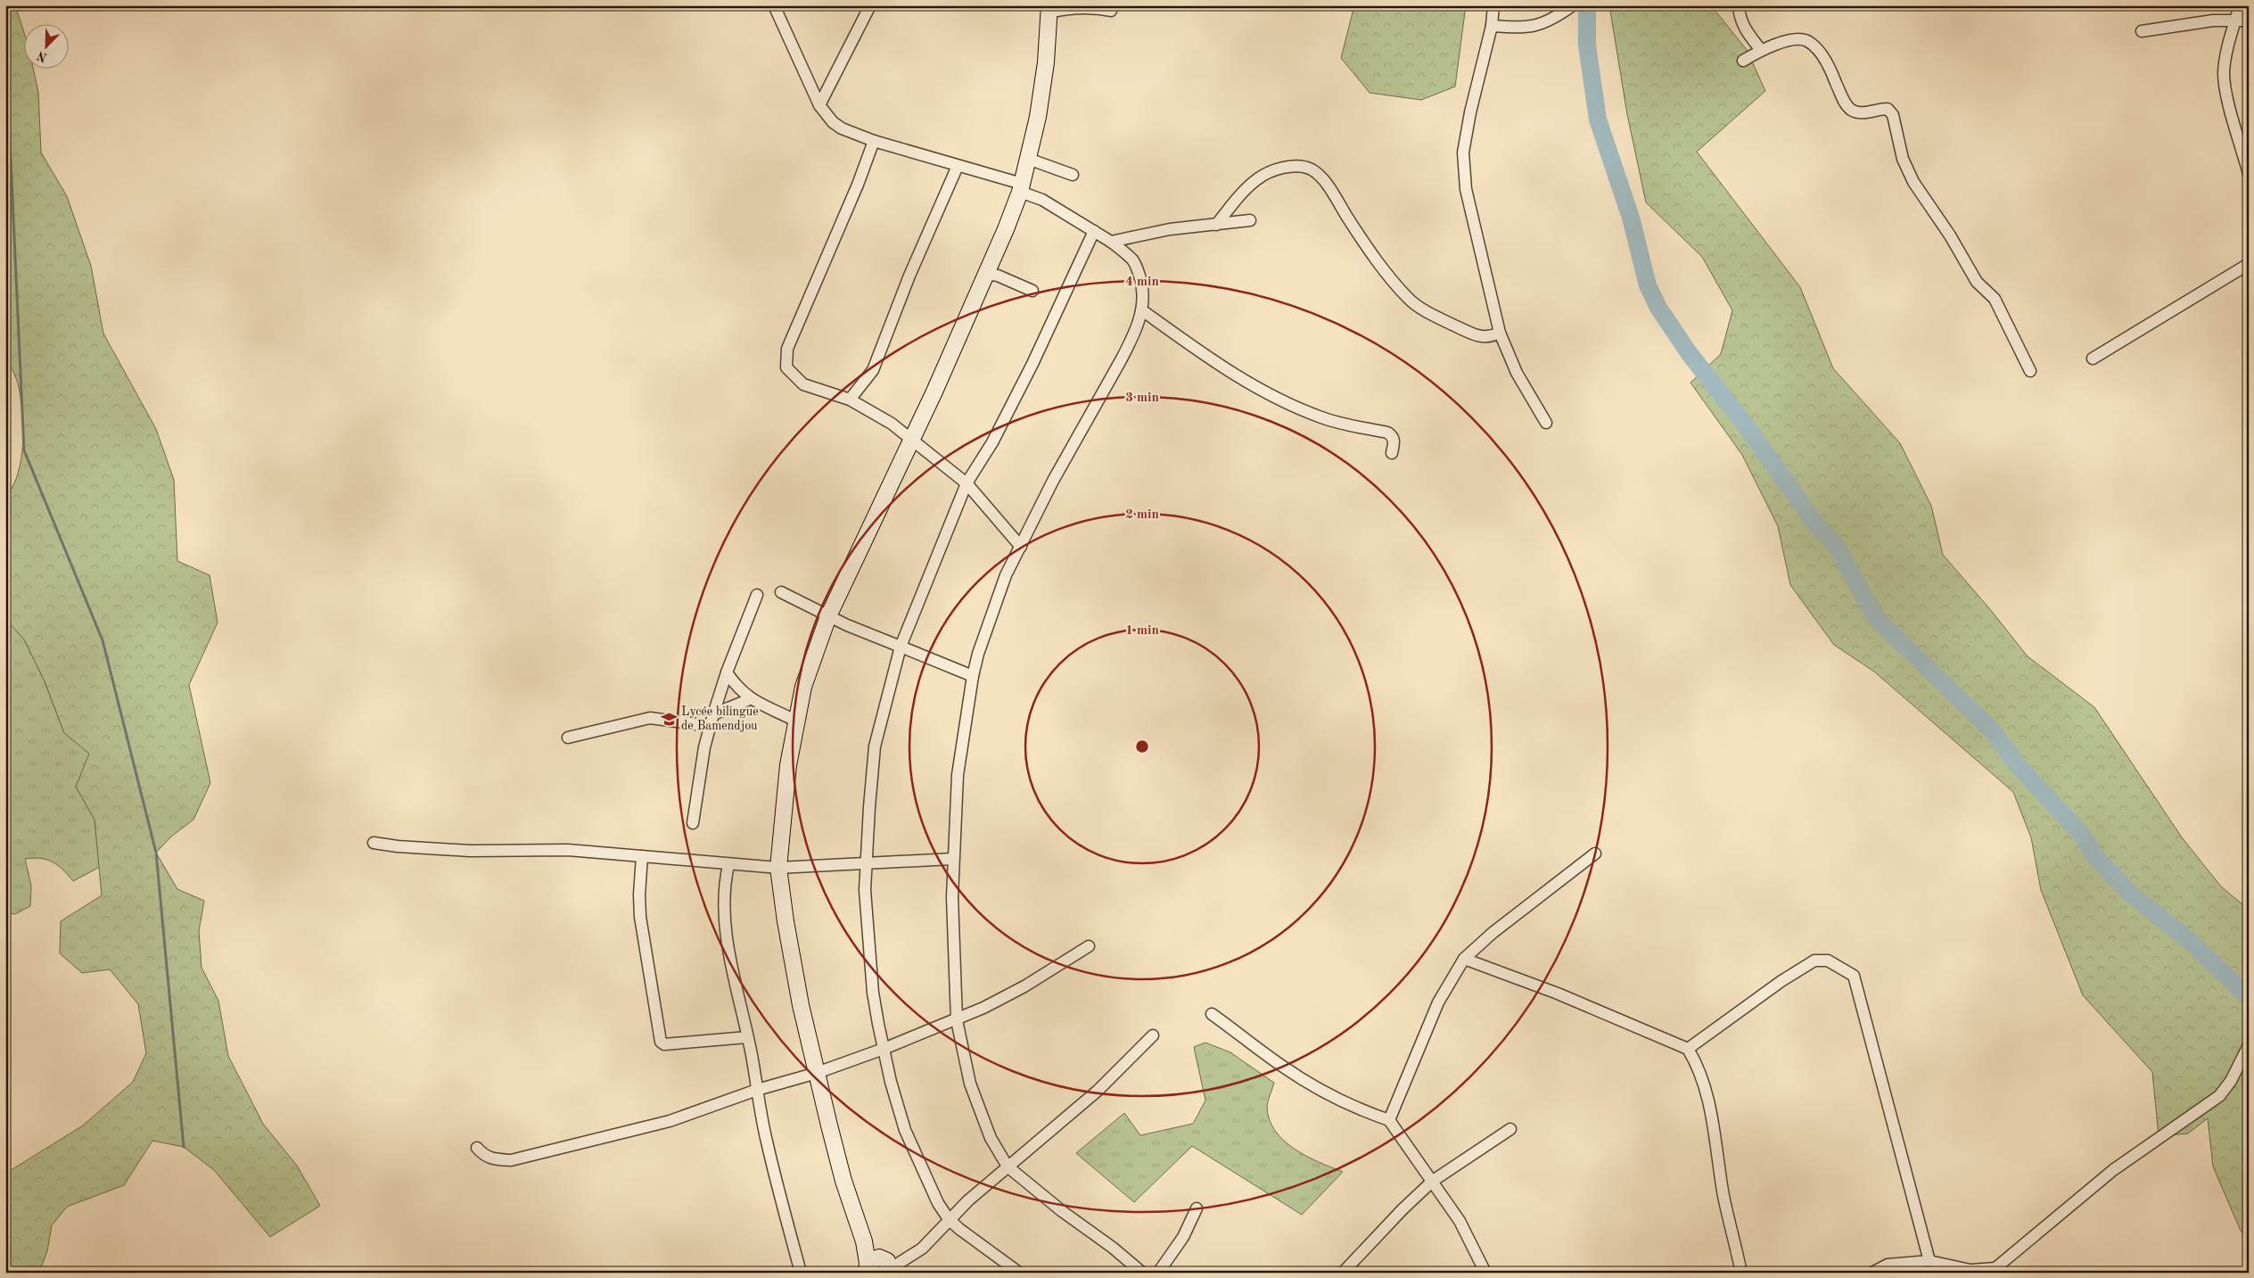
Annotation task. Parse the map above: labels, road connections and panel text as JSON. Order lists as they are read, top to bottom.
{
  "places": {
    "school or university": ["Lycée bilingue de Bamendjou"]
  },
  "north": "bottom left",
  "rings": [
    "4 min",
    "3 min",
    "2 min",
    "1 min"
  ]
}
